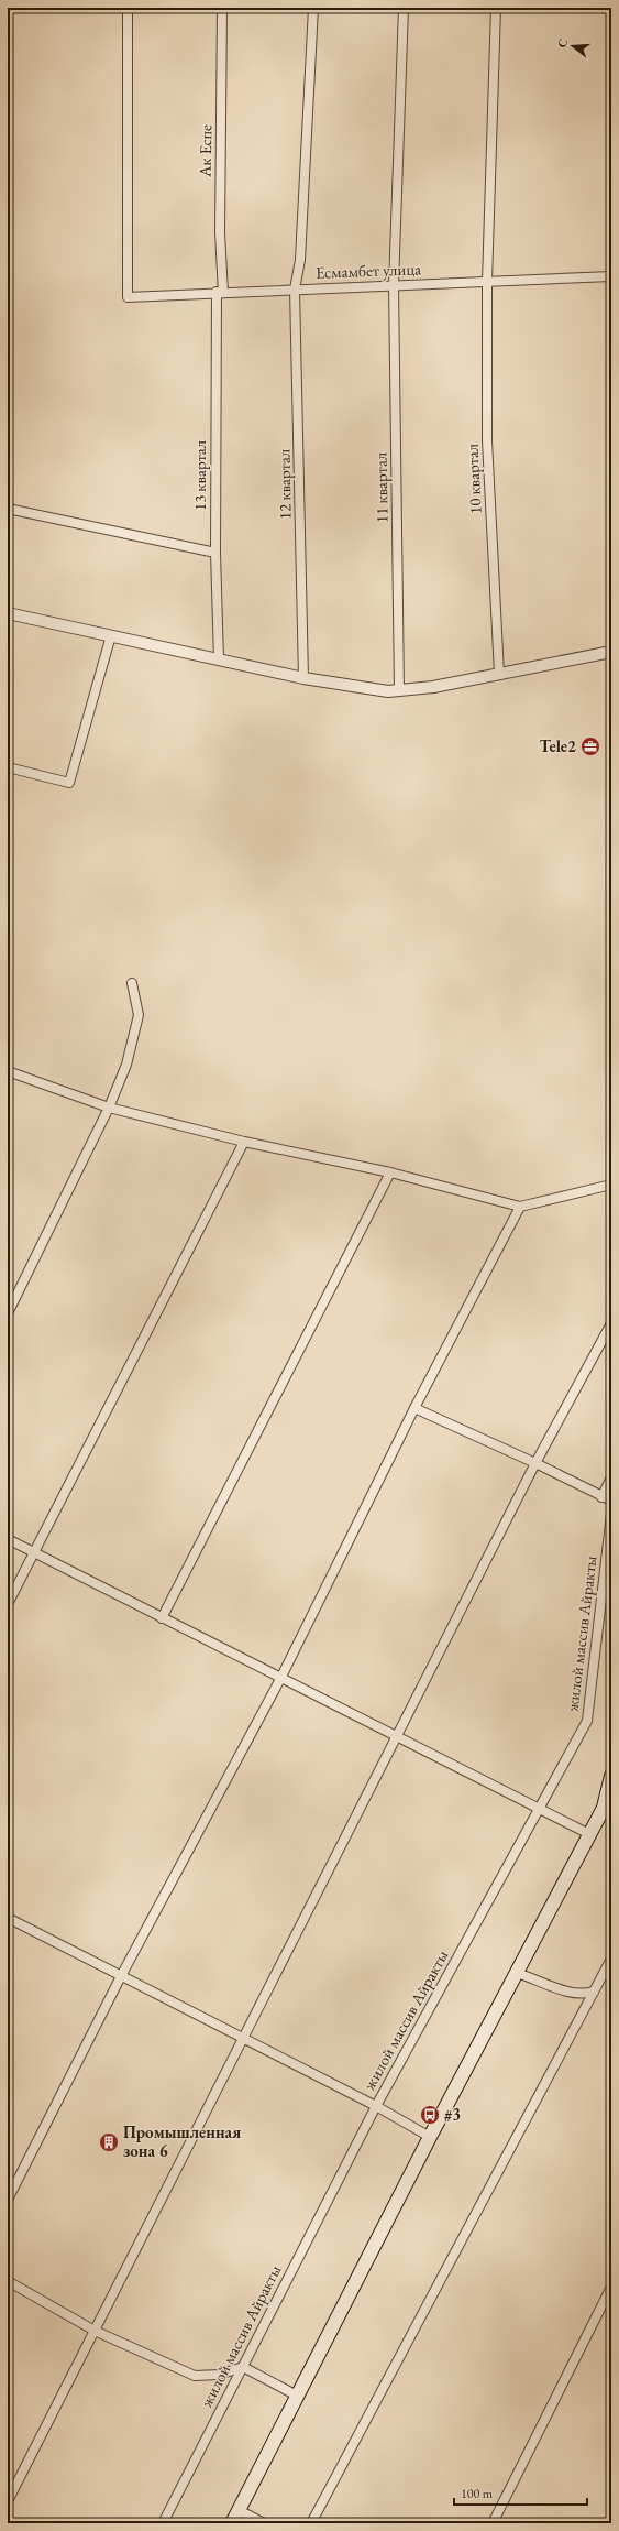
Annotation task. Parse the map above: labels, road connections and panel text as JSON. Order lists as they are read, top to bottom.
{
  "streets": {
    "street": [
      "Ак Еспе",
      "Есмамбет улица",
      "13 квартал",
      "10 квартал",
      "12 квартал",
      "11 квартал",
      "жилой массив Айракты"
    ]
  },
  "crossings": [
    ["Ак Еспе", "Есмамбет улица"],
    ["Ак Еспе", "13 квартал"],
    ["Есмамбет улица", "13 квартал"],
    ["Есмамбет улица", "10 квартал"],
    ["Есмамбет улица", "12 квартал"],
    ["Есмамбет улица", "11 квартал"]
  ],
  "places": {
    "office": ["Tele2"],
    "bus stop": ["#3"],
    "building": ["Промышленная зона 6"]
  },
  "scale_bar": "100 m",
  "north": "left"
}
